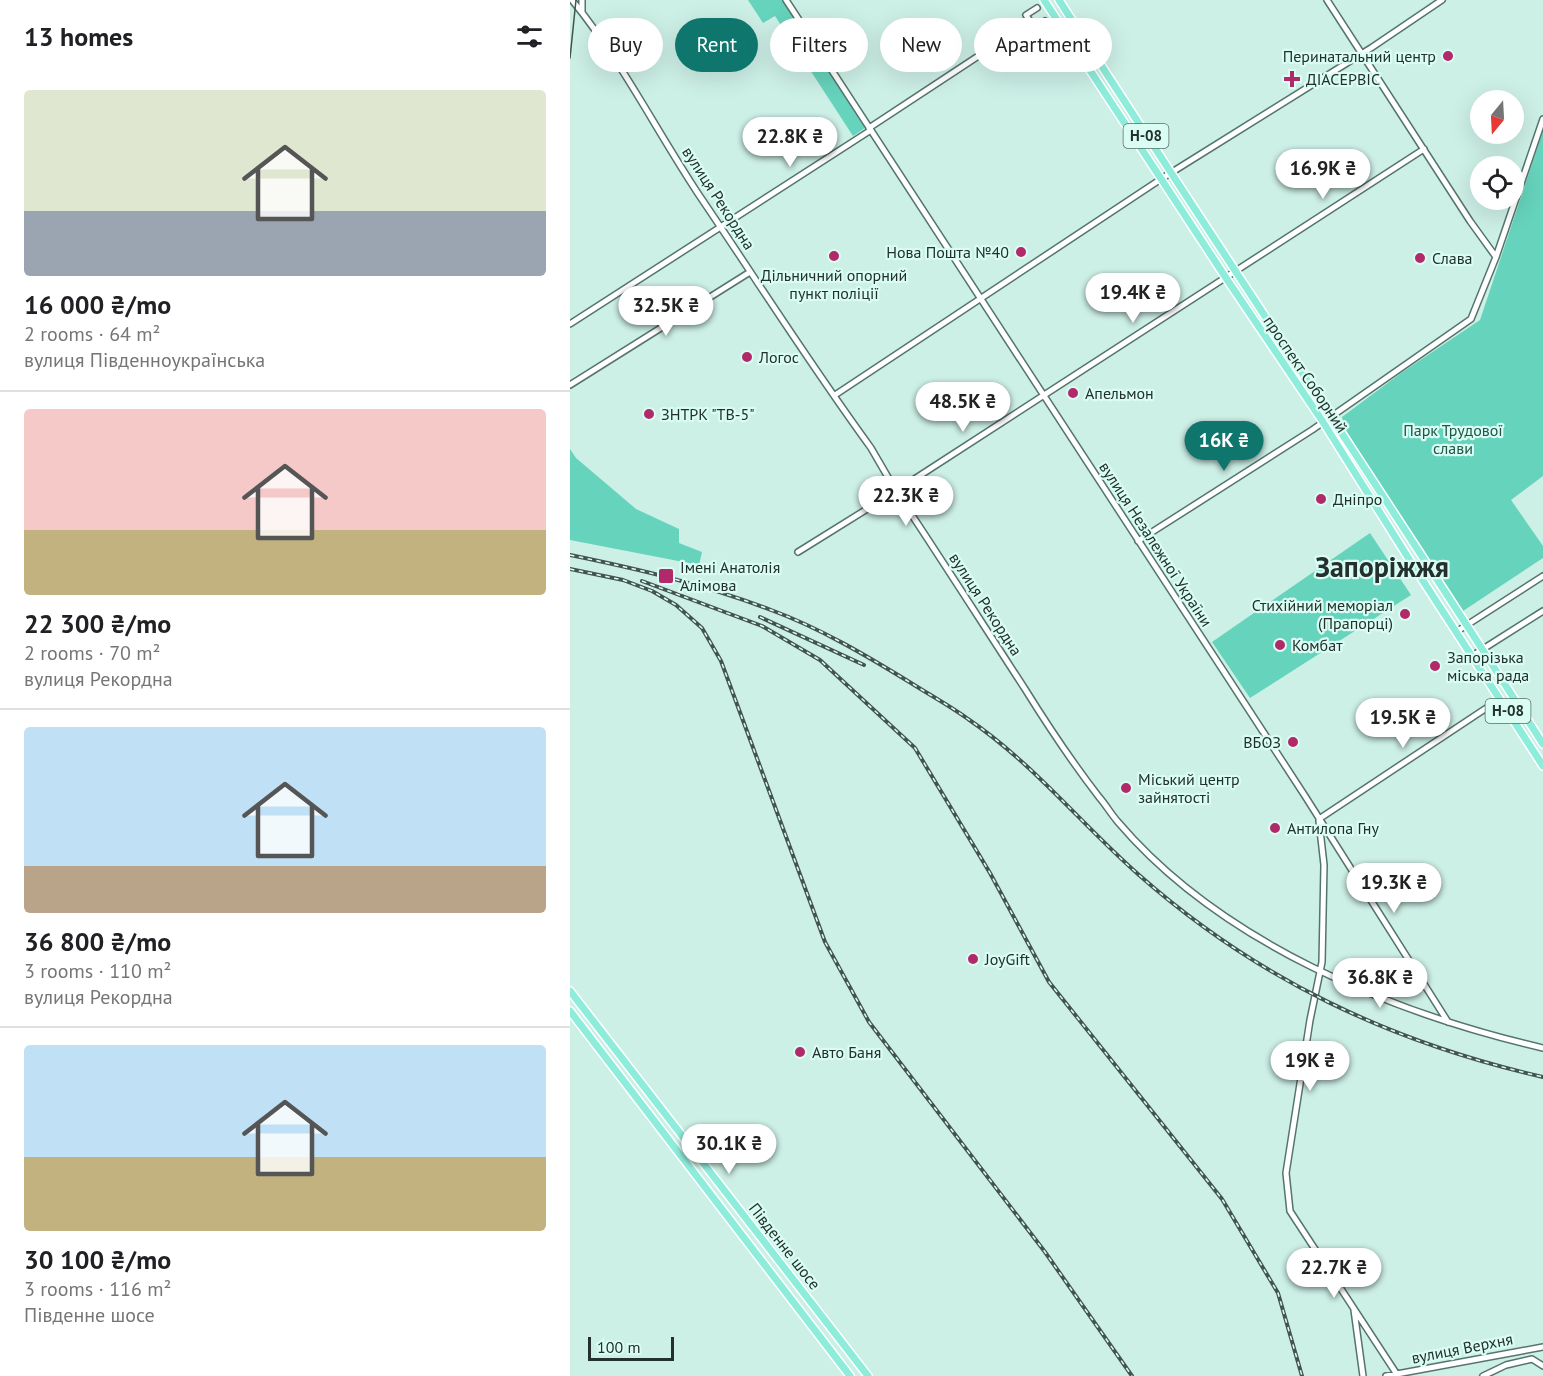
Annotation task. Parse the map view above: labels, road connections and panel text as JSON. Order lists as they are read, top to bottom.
{
  "streets": {
    "main road": ["Н-08", "проспект Соборний", "Південне шосе"],
    "street": ["вулиця Рекордна", "вулиця Незалежної України", "вулиця Верхня"]
  },
  "crossings": [
    ["вулиця Рекордна", "вулиця Незалежної України"]
  ],
  "districts": ["Запоріжжя"],
  "parks": ["Парк Трудової слави"],
  "places": {
    "other": [
      "Перинатальний центр",
      "Нова Пошта №40",
      "Дільничний опорний пункт поліції",
      "Слава",
      "Логос",
      "Апельмон",
      "ЗНТРК \"ТВ-5\"",
      "Дніпро",
      "Стихійний меморіал (Прапорці)",
      "Комбат",
      "Запорізька міська рада",
      "ВБОЗ",
      "Міський центр зайнятості",
      "Антилопа Гну",
      "JoyGift",
      "Авто Баня"
    ],
    "health": ["ДІАСЕРВІС"],
    "transit": ["Імені Анатолія Алімова"]
  },
  "scale_bar": "100 m",
  "north": "bottom",
  "page": {
    "heading": "13 homes",
    "chip": [
      "Buy",
      "Rent",
      "Filters",
      "New",
      "Apartment"
    ],
    "list": [
      {
        "name": "16 000 ₴/mo",
        "note": "2 rooms · 64 m² · вулиця Південноукраїнська"
      },
      {
        "name": "22 300 ₴/mo",
        "note": "2 rooms · 70 m² · вулиця Рекордна"
      },
      {
        "name": "36 800 ₴/mo",
        "note": "3 rooms · 110 m² · вулиця Рекордна"
      },
      {
        "name": "30 100 ₴/mo",
        "note": "3 rooms · 116 m² · Південне шосе"
      }
    ],
    "price": [
      "22.8K ₴",
      "16.9K ₴",
      "19.4K ₴",
      "32.5K ₴",
      "48.5K ₴",
      "16K ₴",
      "22.3K ₴",
      "19.5K ₴",
      "19.3K ₴",
      "36.8K ₴",
      "19K ₴",
      "30.1K ₴",
      "22.7K ₴"
    ],
    "scale": "100 m"
  }
}
